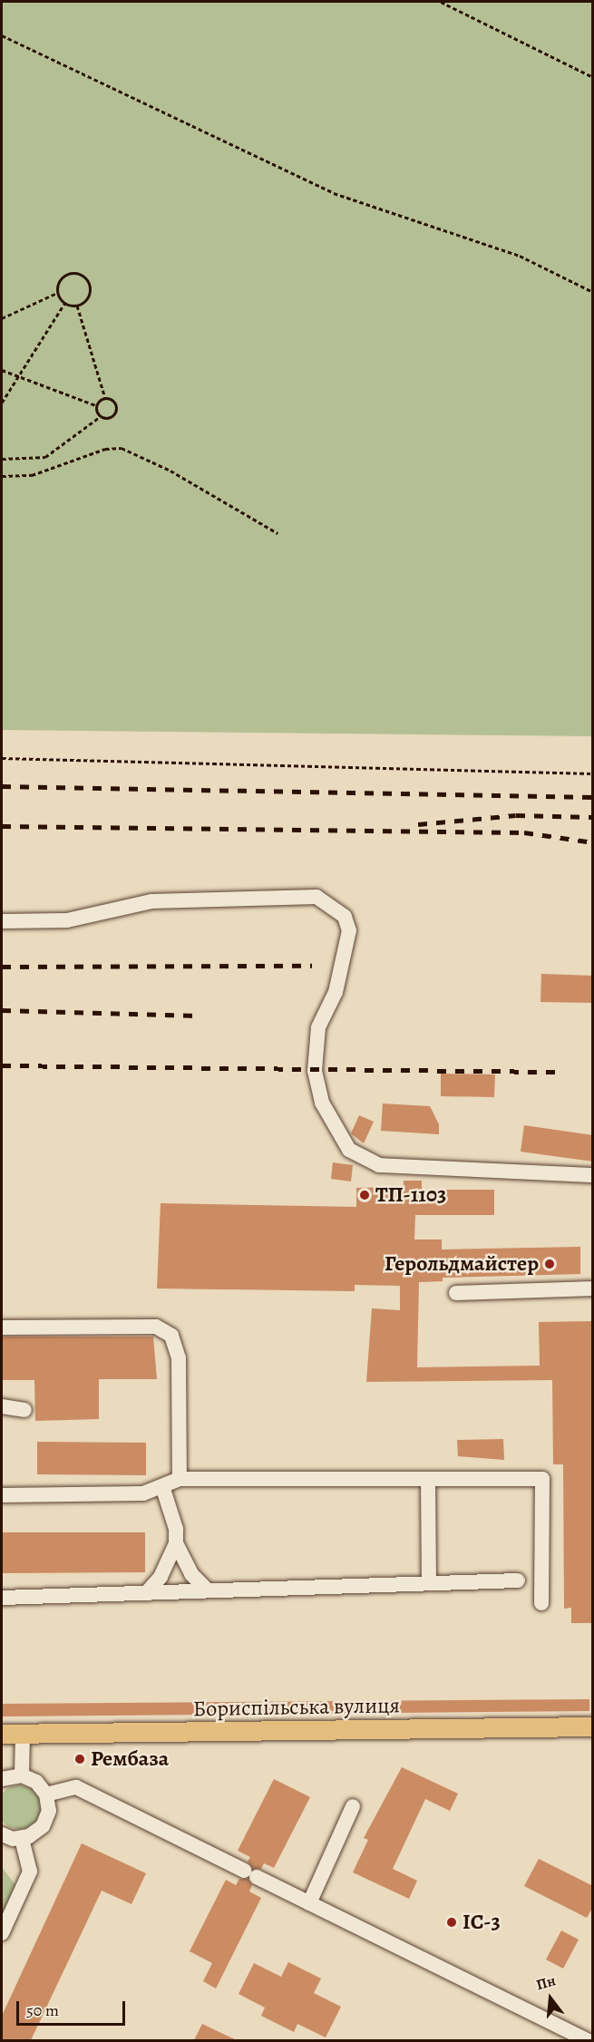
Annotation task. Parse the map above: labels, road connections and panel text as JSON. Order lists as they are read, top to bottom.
{
  "streets": {
    "main road": ["Бориспільська вулиця"]
  },
  "places": [
    "ТП-1103",
    "Герольдмайстер",
    "Рембаза",
    "ІС-3"
  ],
  "scale_bar": "50 m",
  "north": "top"
}
